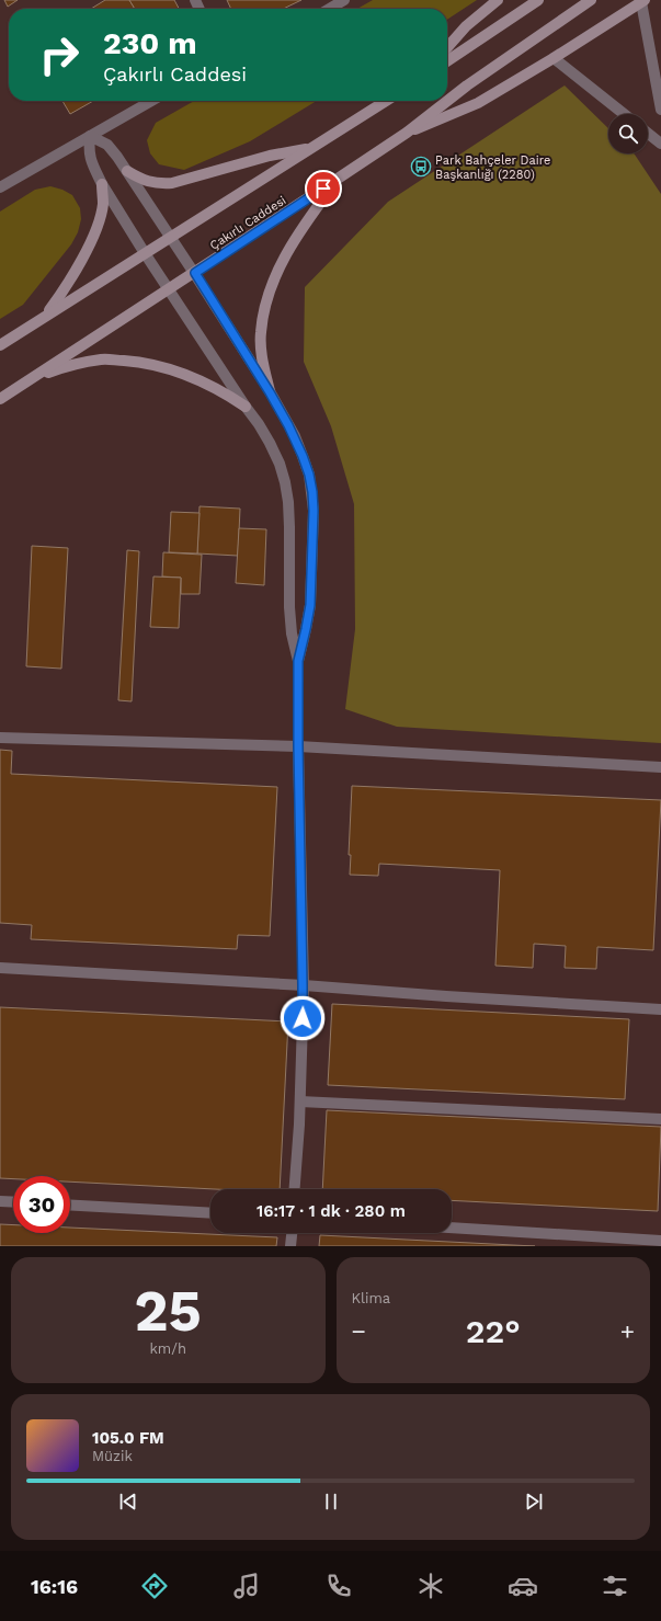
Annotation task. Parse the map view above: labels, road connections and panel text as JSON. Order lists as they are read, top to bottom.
{
  "streets": {
    "main road": ["Çakırlı Caddesi"]
  },
  "places": {
    "bus stop": ["Park Bahçeler Dai̇re Başkanlığı (2280)"]
  },
  "page": {
    "turn": ["230 m", "Çakırlı Caddesi"],
    "limit": "30",
    "trip": "16:17 · 1 dk · 280 m",
    "tile": [
      ["25", "km/h"],
      "Klima"
    ],
    "heat": ["−", "22°", "+"],
    "song": ["105.0 FM", "Müzik"],
    "tabs": "16:16"
  }
}
